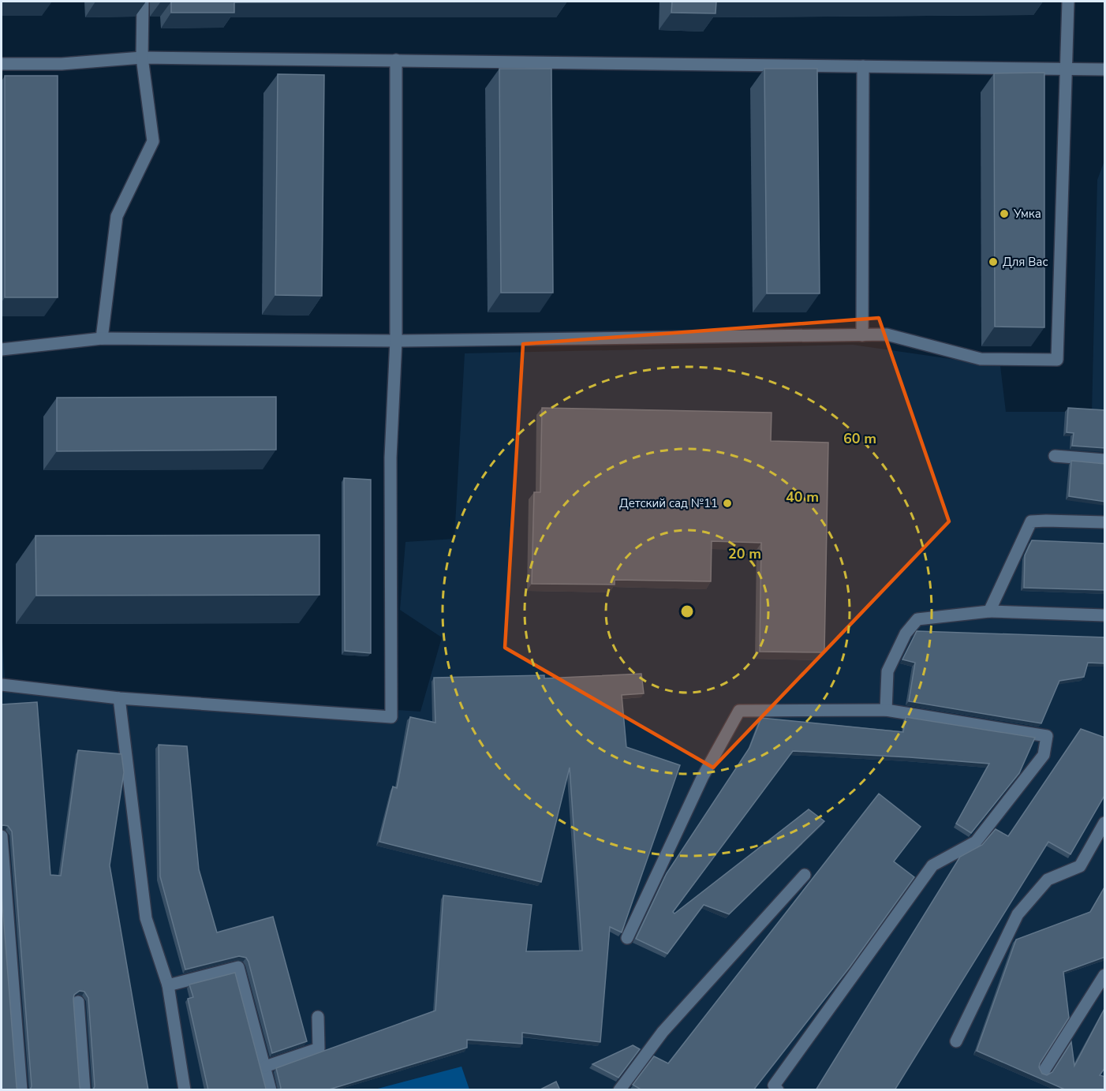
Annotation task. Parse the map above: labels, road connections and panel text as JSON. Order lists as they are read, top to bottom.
{
  "places": ["Умка", "Для Вас", "Детский сад №11"],
  "rings": ["60 m", "40 m", "20 m"]
}
